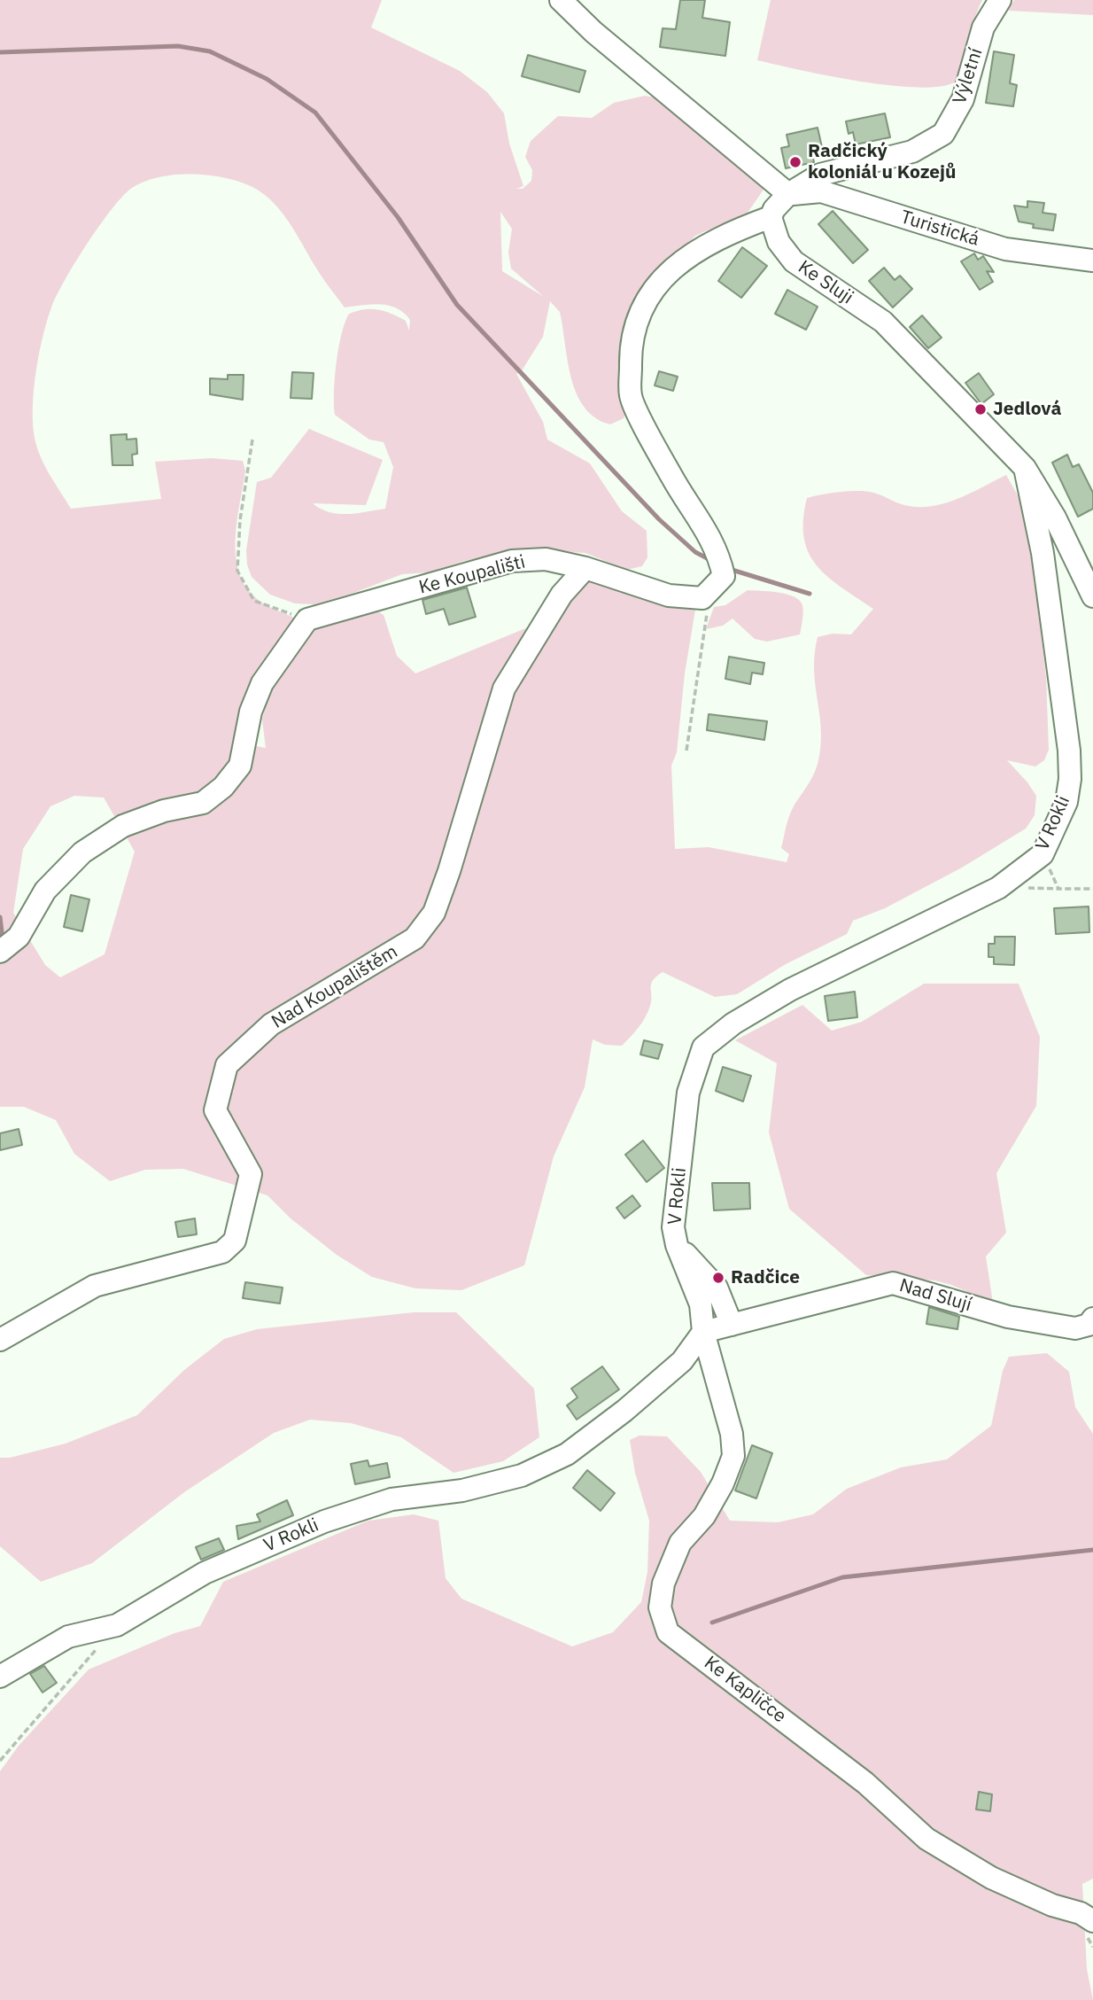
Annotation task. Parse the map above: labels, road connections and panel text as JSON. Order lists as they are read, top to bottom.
{
  "streets": {
    "street": [
      "Výletní",
      "Turistická",
      "Ke Sluji",
      "Ke Koupališti",
      "V Rokli",
      "Nad Koupalištěm",
      "Nad Slují",
      "Ke Kapličce"
    ]
  },
  "crossings": [
    ["Výletní", "Turistická"],
    ["Ke Sluji", "V Rokli"],
    ["Ke Koupališti", "Nad Koupalištěm"],
    ["V Rokli", "Nad Slují"],
    ["V Rokli", "Ke Kapličce"],
    ["Nad Slují", "Ke Kapličce"]
  ],
  "places": ["Radčický koloniál u Kozejů", "Jedlová", "Radčice"]
}
